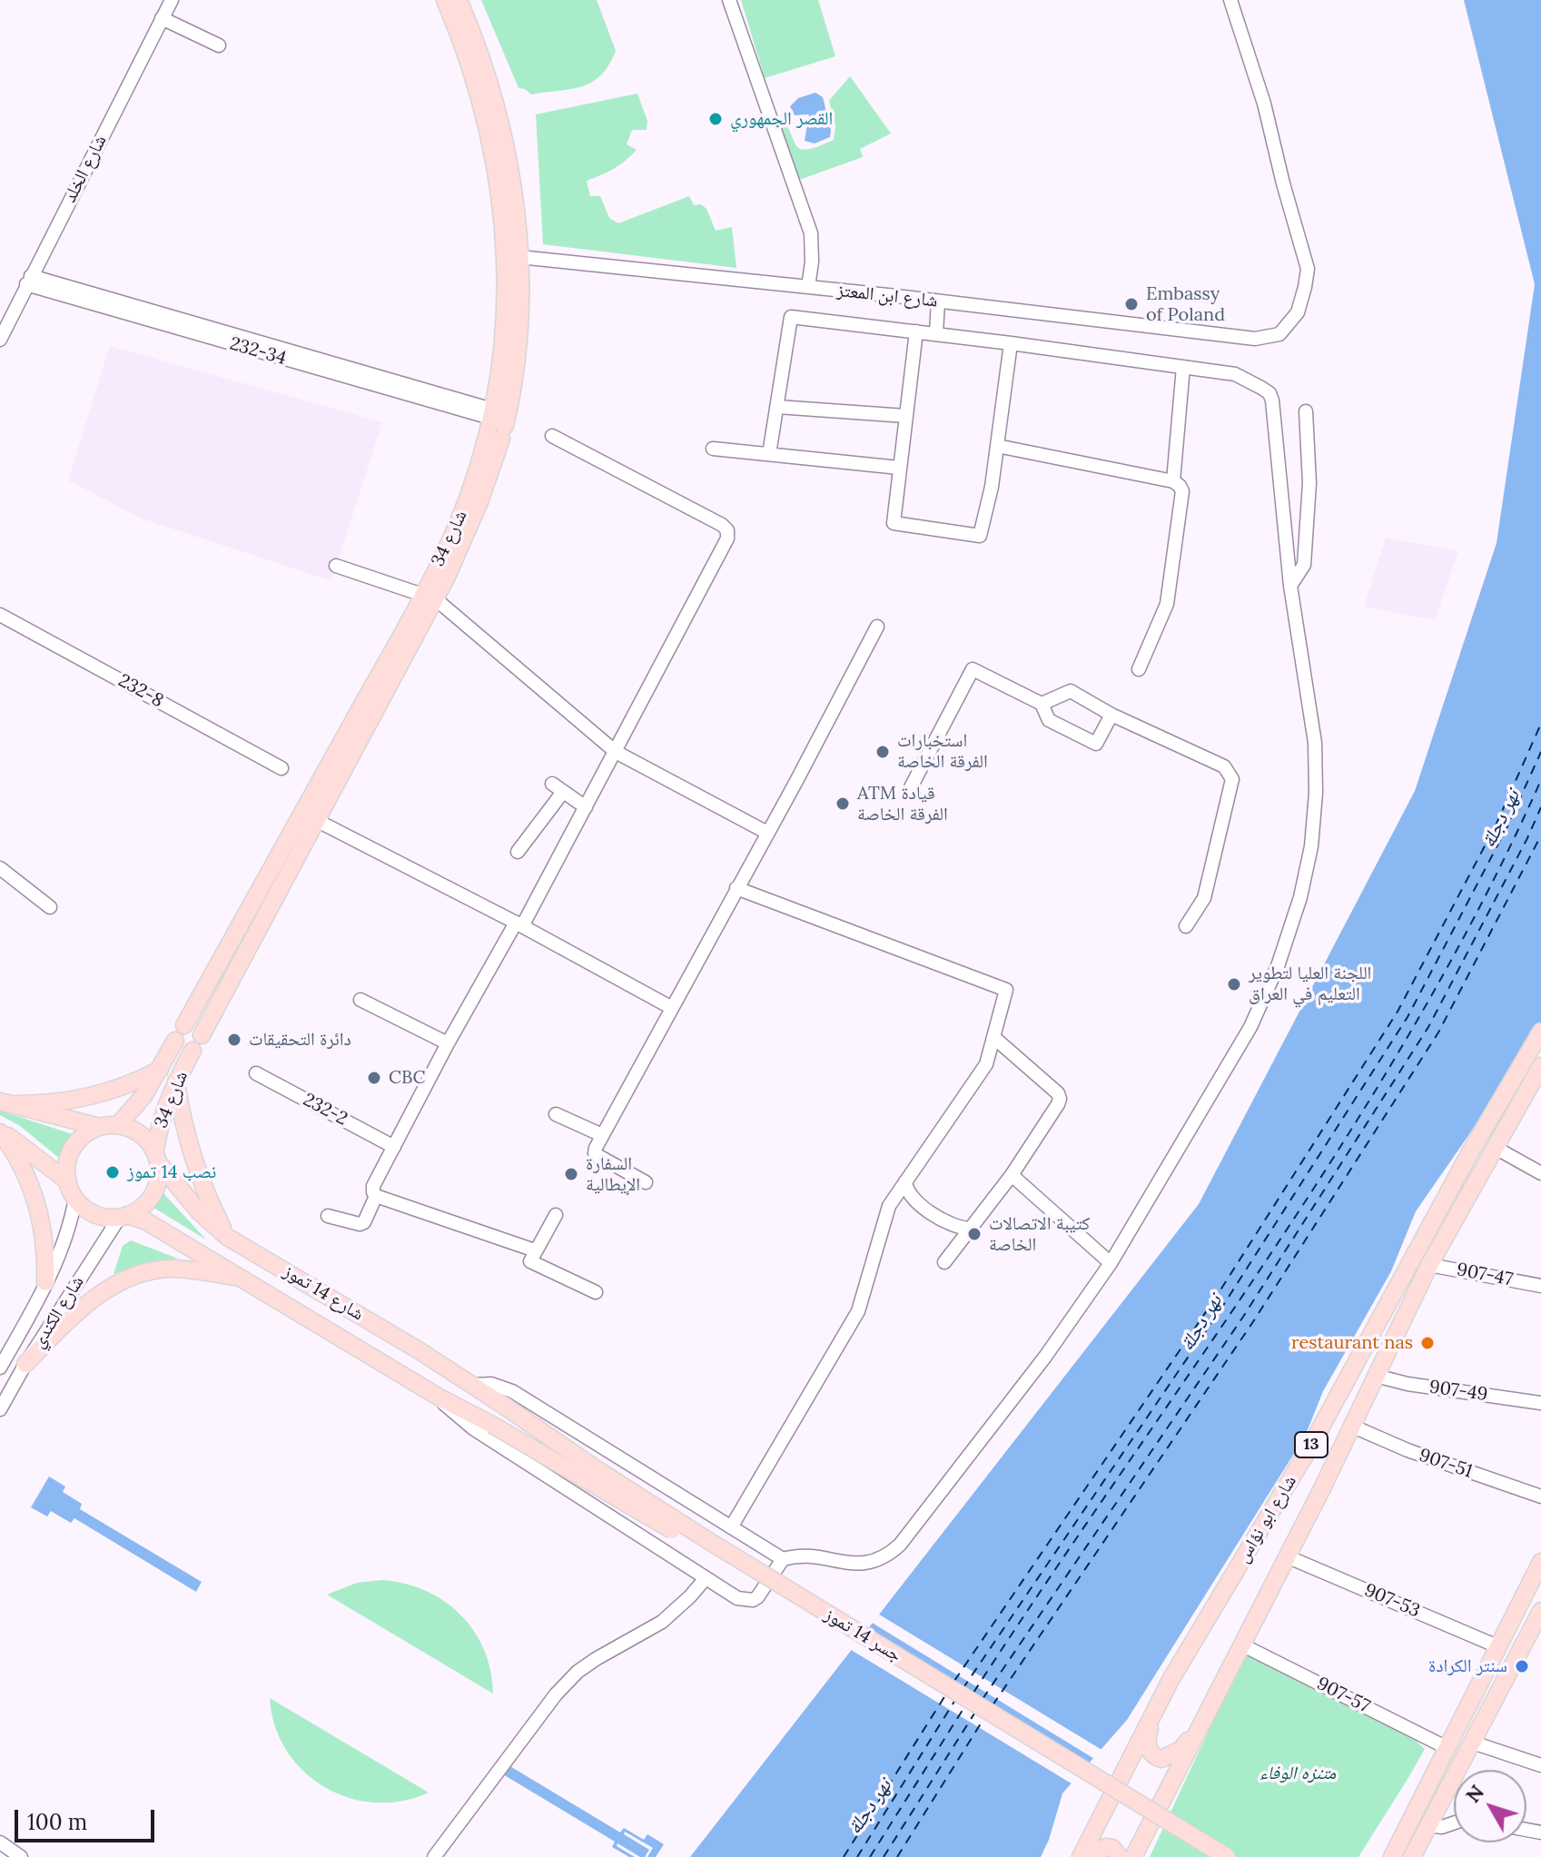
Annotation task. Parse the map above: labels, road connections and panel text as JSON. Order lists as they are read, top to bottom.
{
  "streets": {
    "main road": [
      "شارع 34",
      "شارع 14 تموز",
      "13",
      "شارع ابو نؤاس",
      "جسر 14 تموز"
    ],
    "street": [
      "شارع الخلد",
      "شارع ابن المعتز",
      "232-34",
      "232-8",
      "232-2",
      "907-47",
      "شارع الكندي",
      "907-49",
      "907-51",
      "907-53",
      "907-57"
    ]
  },
  "crossings": [
    ["شارع الخلد", "232-34"],
    ["شارع ابن المعتز", "شارع 34"],
    ["232-34", "شارع 34"],
    ["شارع 34", "شارع 14 تموز"],
    ["شارع 34", "شارع الكندي"],
    ["907-47", "شارع ابو نؤاس"],
    ["شارع 14 تموز", "شارع الكندي"],
    ["شارع 14 تموز", "جسر 14 تموز"],
    ["907-49", "شارع ابو نؤاس"],
    ["907-51", "شارع ابو نؤاس"],
    ["شارع ابو نؤاس", "907-53"],
    ["شارع ابو نؤاس", "907-57"]
  ],
  "water": ["نهر دجلة"],
  "parks": ["متنزه الوفاء"],
  "places": [
    "القصر الجمهوري",
    "Embassy of Poland",
    "استخبارات الفرقة الخاصة",
    "ATM قيادة الفرقة الخاصة",
    "اللجنة العليا لتطوير التعليم في العراق",
    "دائرة التحقيقات",
    "CBC",
    "نصب 14 تموز",
    "السفارة الإيطالية",
    "كتيبة الاتصالات الخاصة",
    "restaurant nas",
    "سنتر الكرادة"
  ],
  "scale_bar": "100 m",
  "north": "top left"
}
